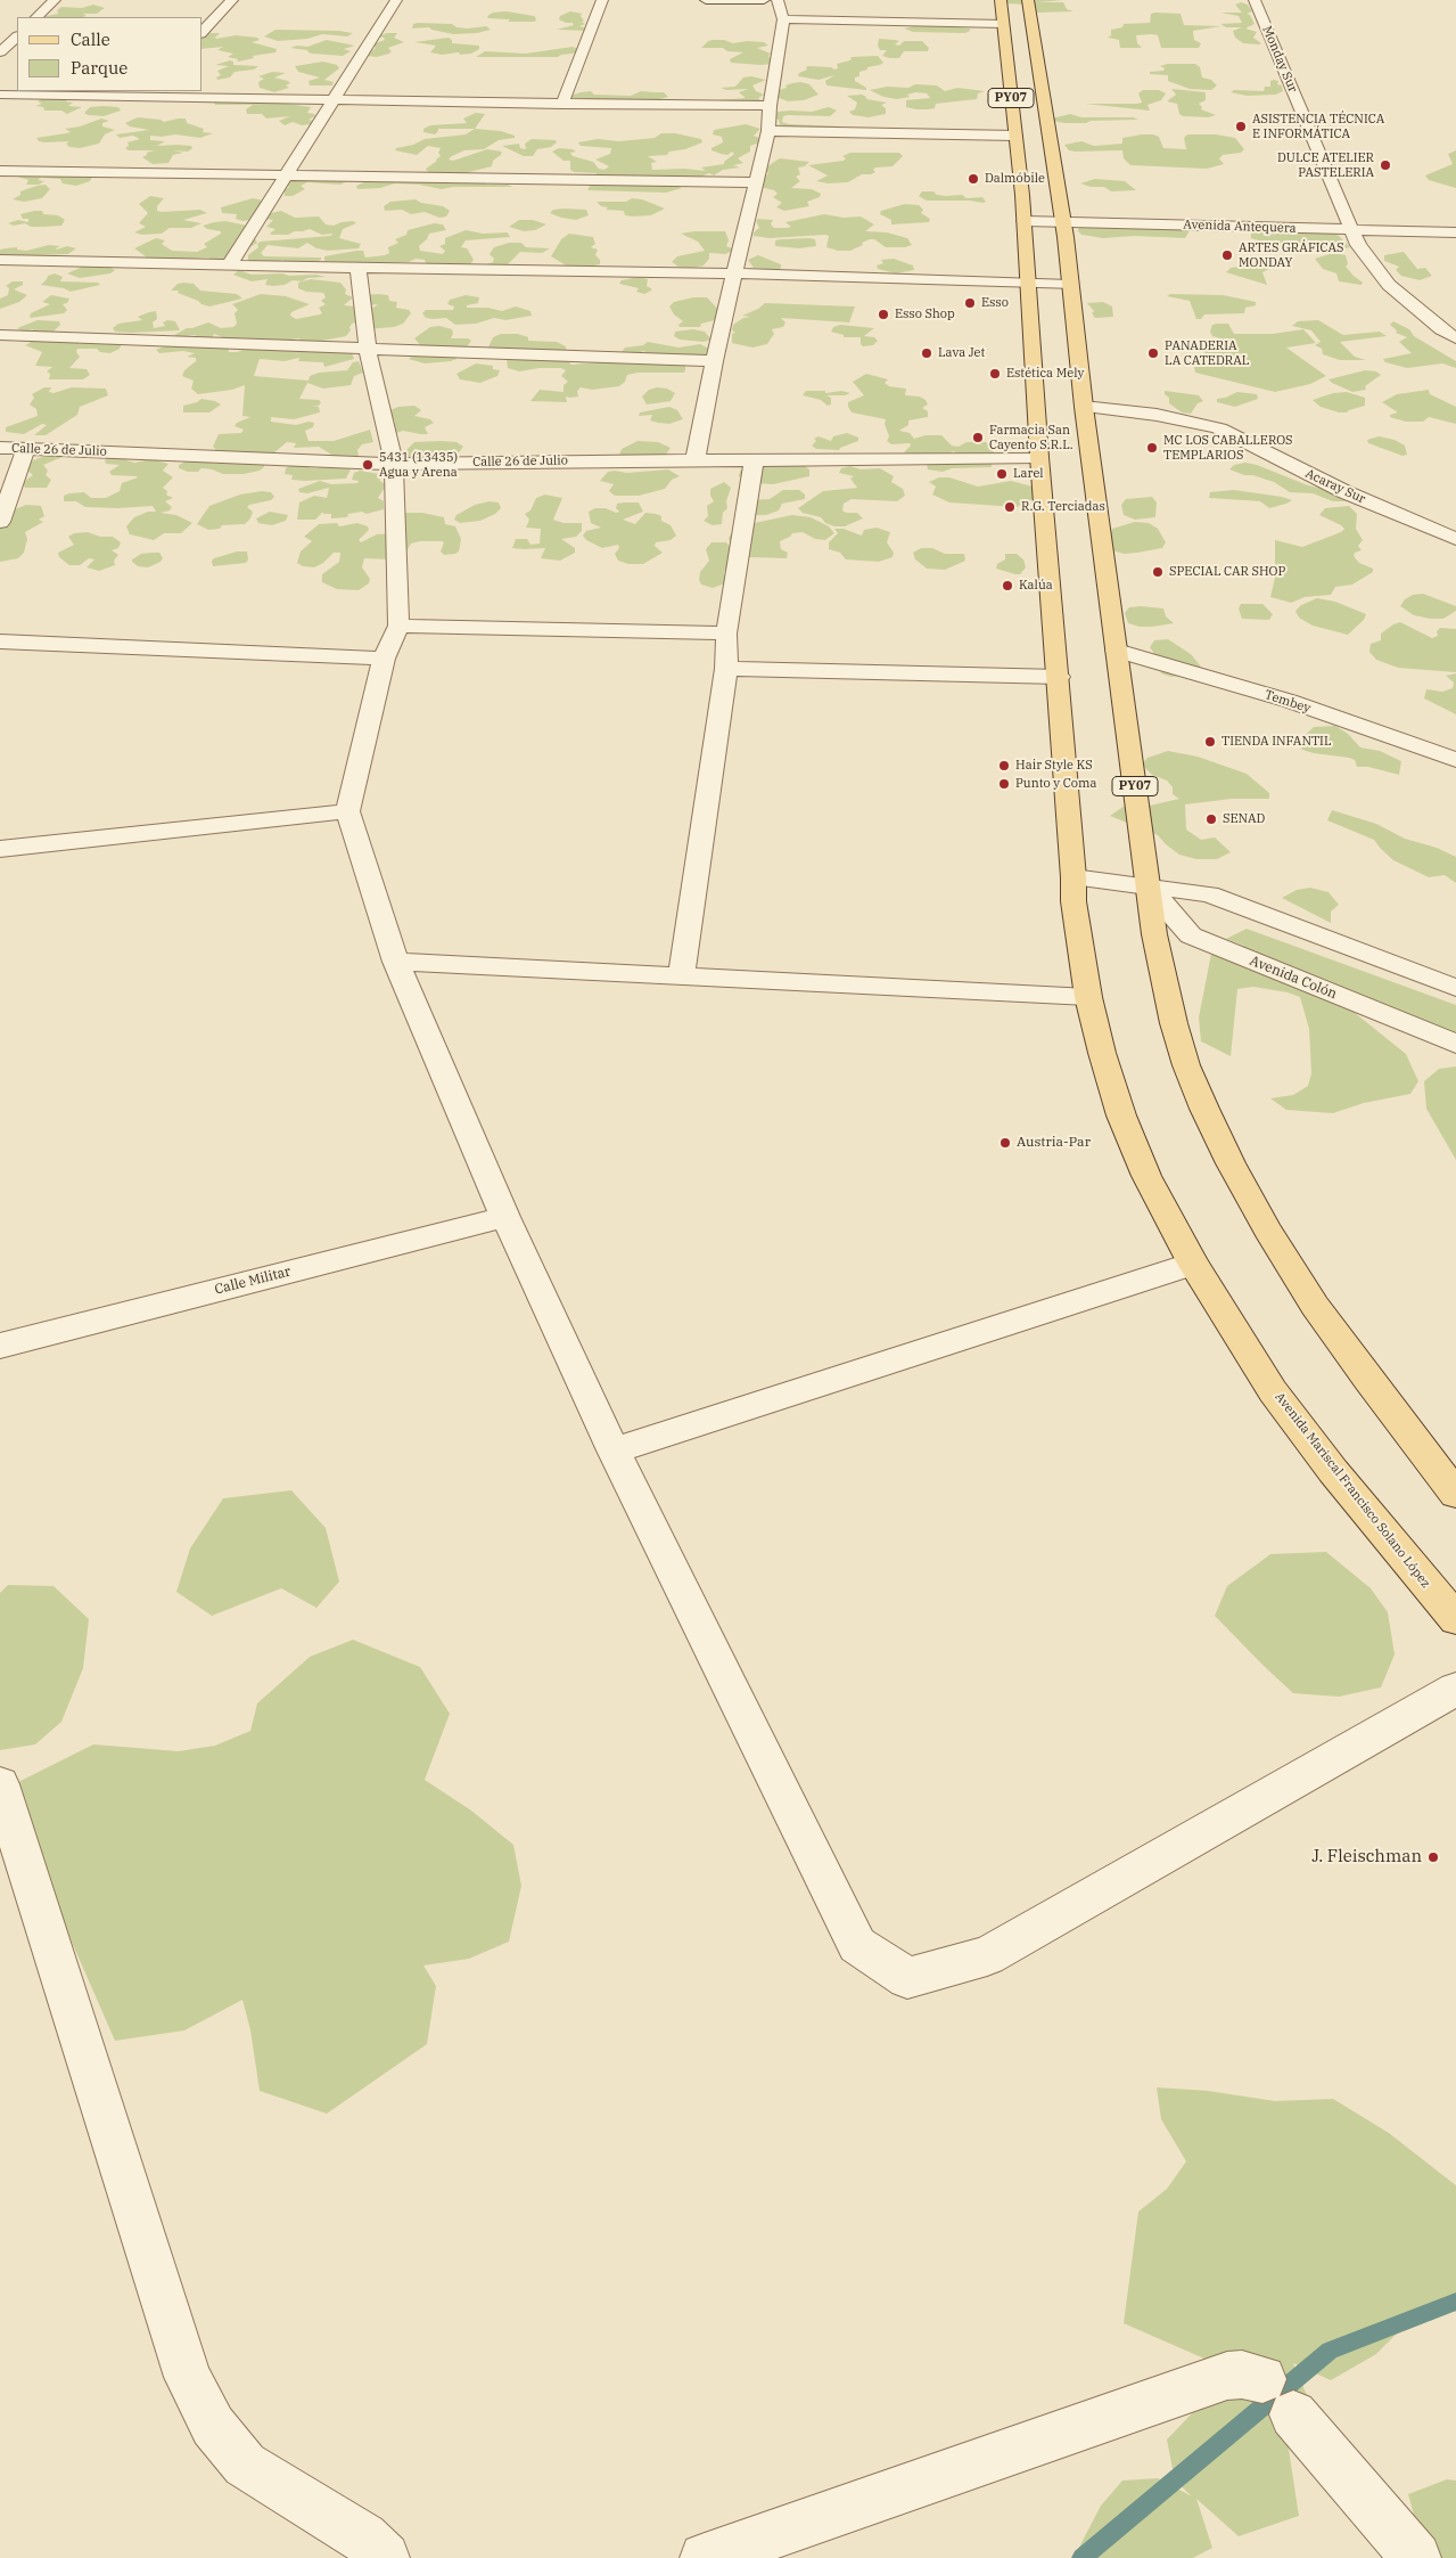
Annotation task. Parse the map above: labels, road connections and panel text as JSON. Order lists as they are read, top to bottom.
{
  "streets": {
    "main road": ["PY07", "Avenida Mariscal Francisco Solano López"],
    "street": [
      "Monday Sur",
      "Avenida Antequera",
      "Calle 26 de Julio",
      "Acaray Sur",
      "Tembey",
      "Avenida Colón",
      "Calle Militar"
    ]
  },
  "crossings": [
    ["Monday Sur", "Avenida Antequera"],
    ["PY07", "Avenida Antequera"],
    ["PY07", "Acaray Sur"],
    ["PY07", "Tembey"],
    ["PY07", "Avenida Colón"],
    ["Avenida Antequera", "Avenida Mariscal Francisco Solano López"],
    ["Calle 26 de Julio", "Avenida Mariscal Francisco Solano López"]
  ],
  "places": [
    "ASISTENCIA TÉCNICA E INFORMÁTICA",
    "DULCE ATELIER PASTELERIA",
    "Dalmóbile",
    "ARTES GRÁFICAS MONDAY",
    "Esso",
    "Esso Shop",
    "Lava Jet",
    "PANADERIA LA CATEDRAL",
    "Estética Mely",
    "Farmacia San Cayento S.R.L.",
    "MC LOS CABALLEROS TEMPLARIOS",
    "5431 (13435) Agua y Arena",
    "Larel",
    "R.G. Terciadas",
    "SPECIAL CAR SHOP",
    "Kalúa",
    "TIENDA INFANTIL",
    "Hair Style KS",
    "Punto y Coma",
    "SENAD",
    "Austria-Par",
    "J. Fleischman"
  ],
  "legend": ["Calle", "Parque"]
}
